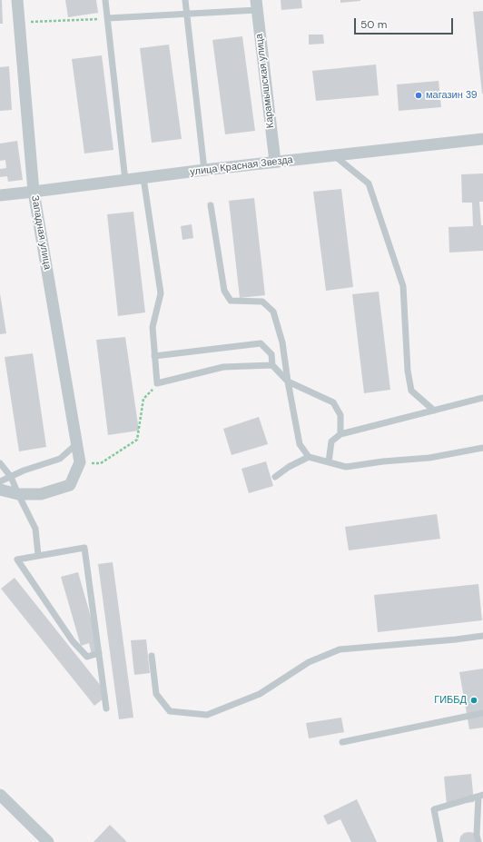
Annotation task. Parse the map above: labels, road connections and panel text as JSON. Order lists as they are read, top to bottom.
{
  "streets": {
    "street": ["Карамышская улица", "улица Красная Звезда", "Западная улица"]
  },
  "crossings": [
    ["Карамышская улица", "улица Красная Звезда"],
    ["улица Красная Звезда", "Западная улица"]
  ],
  "places": ["магазин 39", "ГИББД"],
  "scale_bar": "50 m"
}
